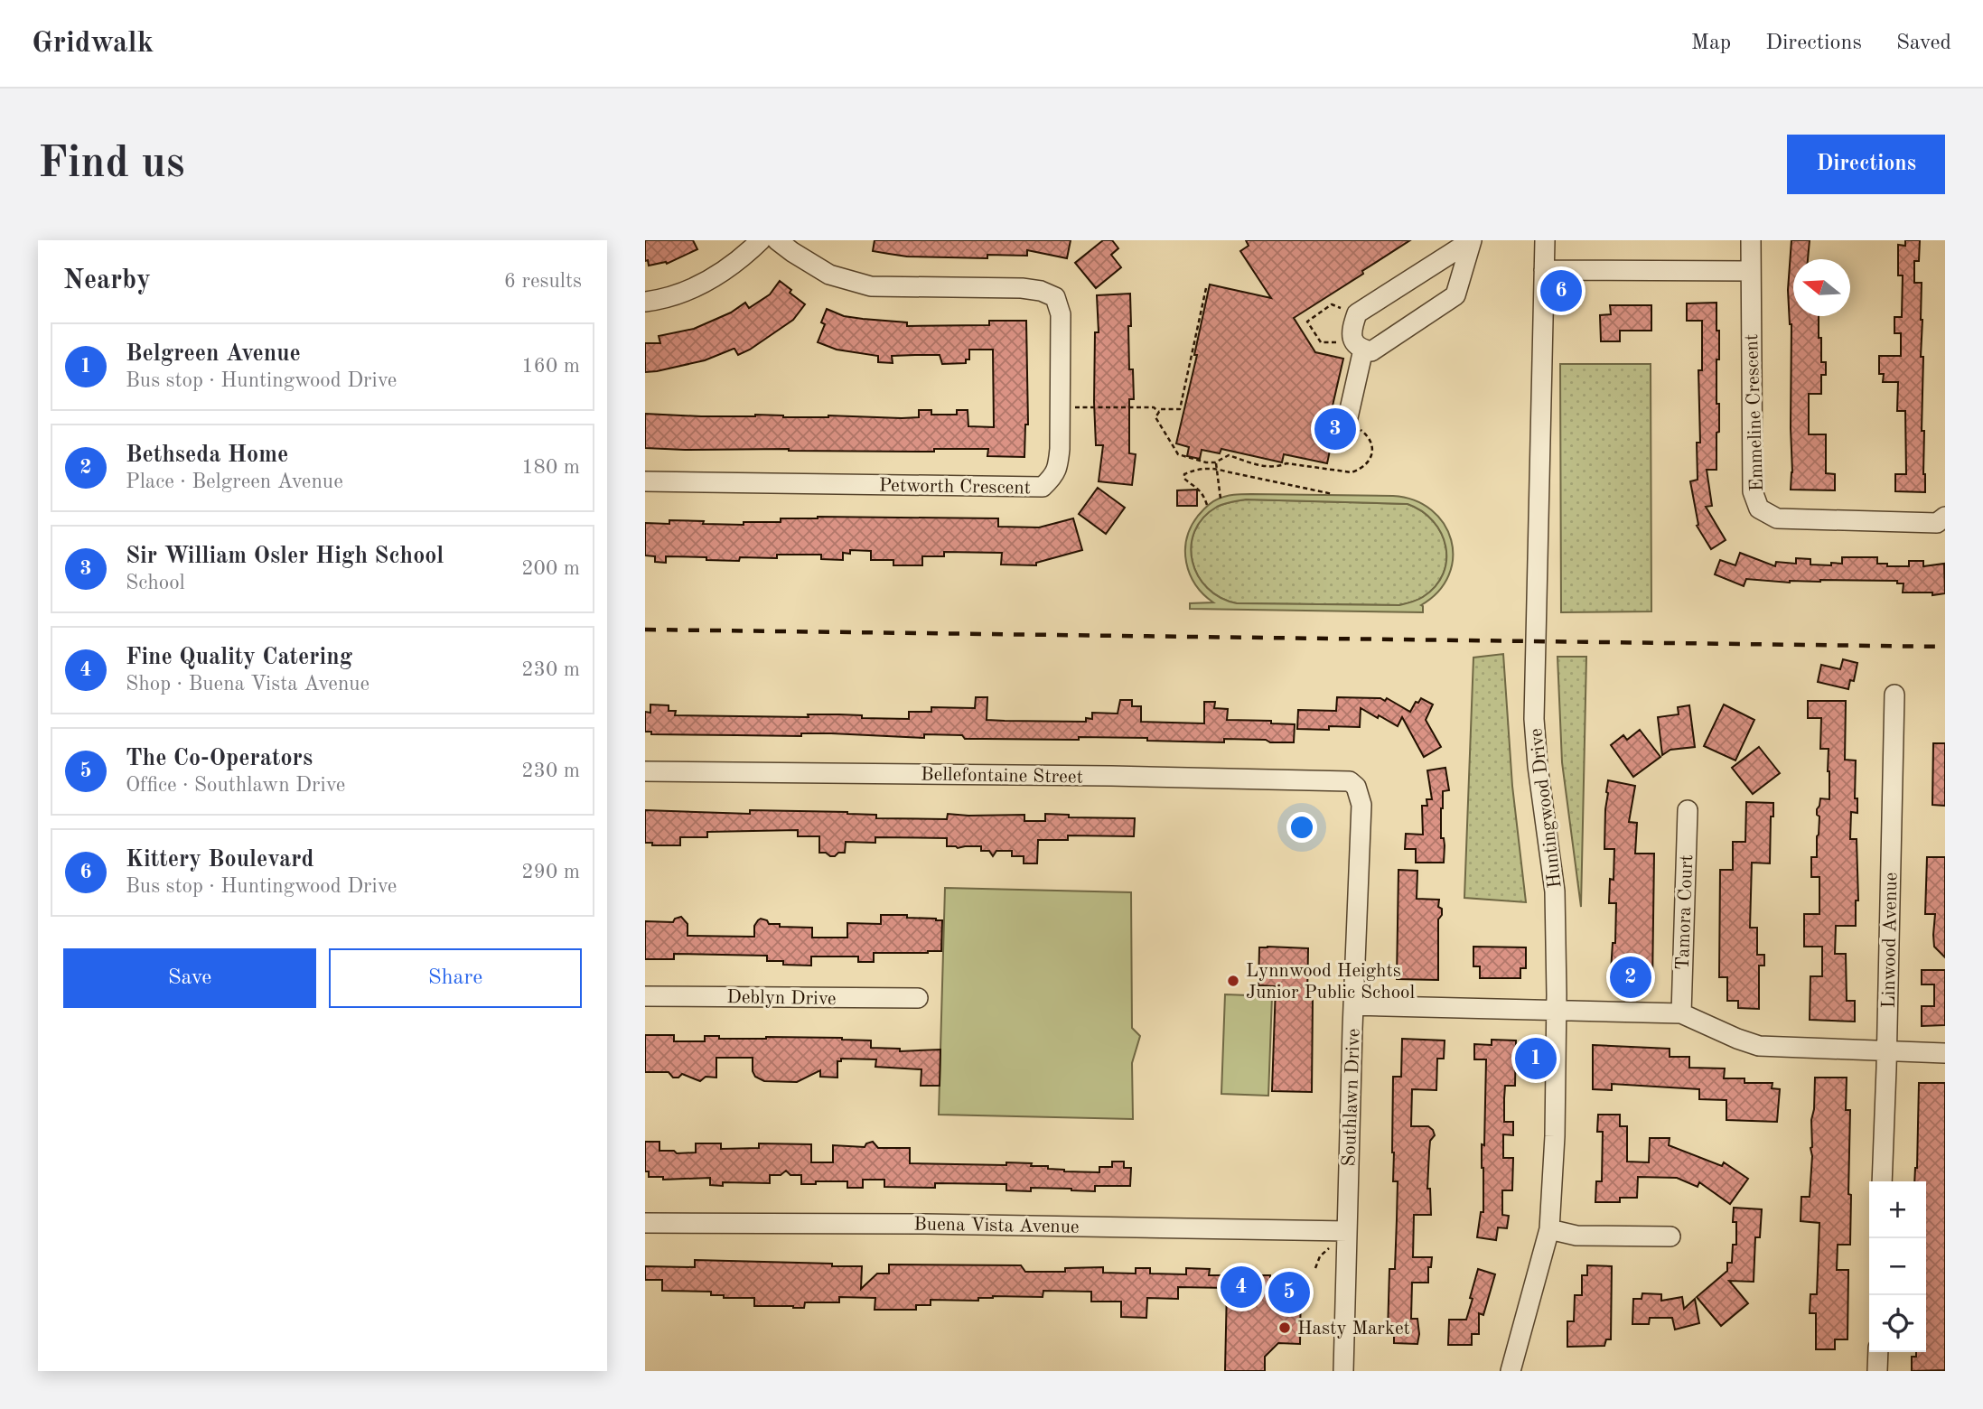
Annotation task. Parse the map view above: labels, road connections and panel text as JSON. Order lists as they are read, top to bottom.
{
  "streets": {
    "street": [
      "Emmeline Crescent",
      "Petworth Crescent",
      "Bellefontaine Street",
      "Huntingwood Drive",
      "Tamora Court",
      "Linwood Avenue",
      "Deblyn Drive",
      "Southlawn Drive",
      "Buena Vista Avenue"
    ]
  },
  "crossings": [
    ["Bellefontaine Street", "Southlawn Drive"],
    ["Southlawn Drive", "Buena Vista Avenue"]
  ],
  "places": ["Lynnwood Heights Junior Public School", "Hasty Market"],
  "north": "left",
  "page": {
    "header": "Gridwalk",
    "nav": ["Map", "Directions", "Saved"],
    "buttons": [
      "Directions",
      ["Save", "Share"]
    ],
    "title": "Find us",
    "heading": ["Nearby", "6 results"],
    "pins": [
      "6",
      "3",
      "2",
      "1",
      "4",
      "5"
    ],
    "list": [
      {
        "mark": "1",
        "name": "Belgreen Avenue",
        "note": "Bus stop · Huntingwood Drive",
        "value": "160 m"
      },
      {
        "mark": "2",
        "name": "Bethseda Home",
        "note": "Place · Belgreen Avenue",
        "value": "180 m"
      },
      {
        "mark": "3",
        "name": "Sir William Osler High School",
        "note": "School",
        "value": "200 m"
      },
      {
        "mark": "4",
        "name": "Fine Quality Catering",
        "note": "Shop · Buena Vista Avenue",
        "value": "230 m"
      },
      {
        "mark": "5",
        "name": "The Co-Operators",
        "note": "Office · Southlawn Drive",
        "value": "230 m"
      },
      {
        "mark": "6",
        "name": "Kittery Boulevard",
        "note": "Bus stop · Huntingwood Drive",
        "value": "290 m"
      }
    ],
    "map_buttons": ["+", "−"]
  }
}
